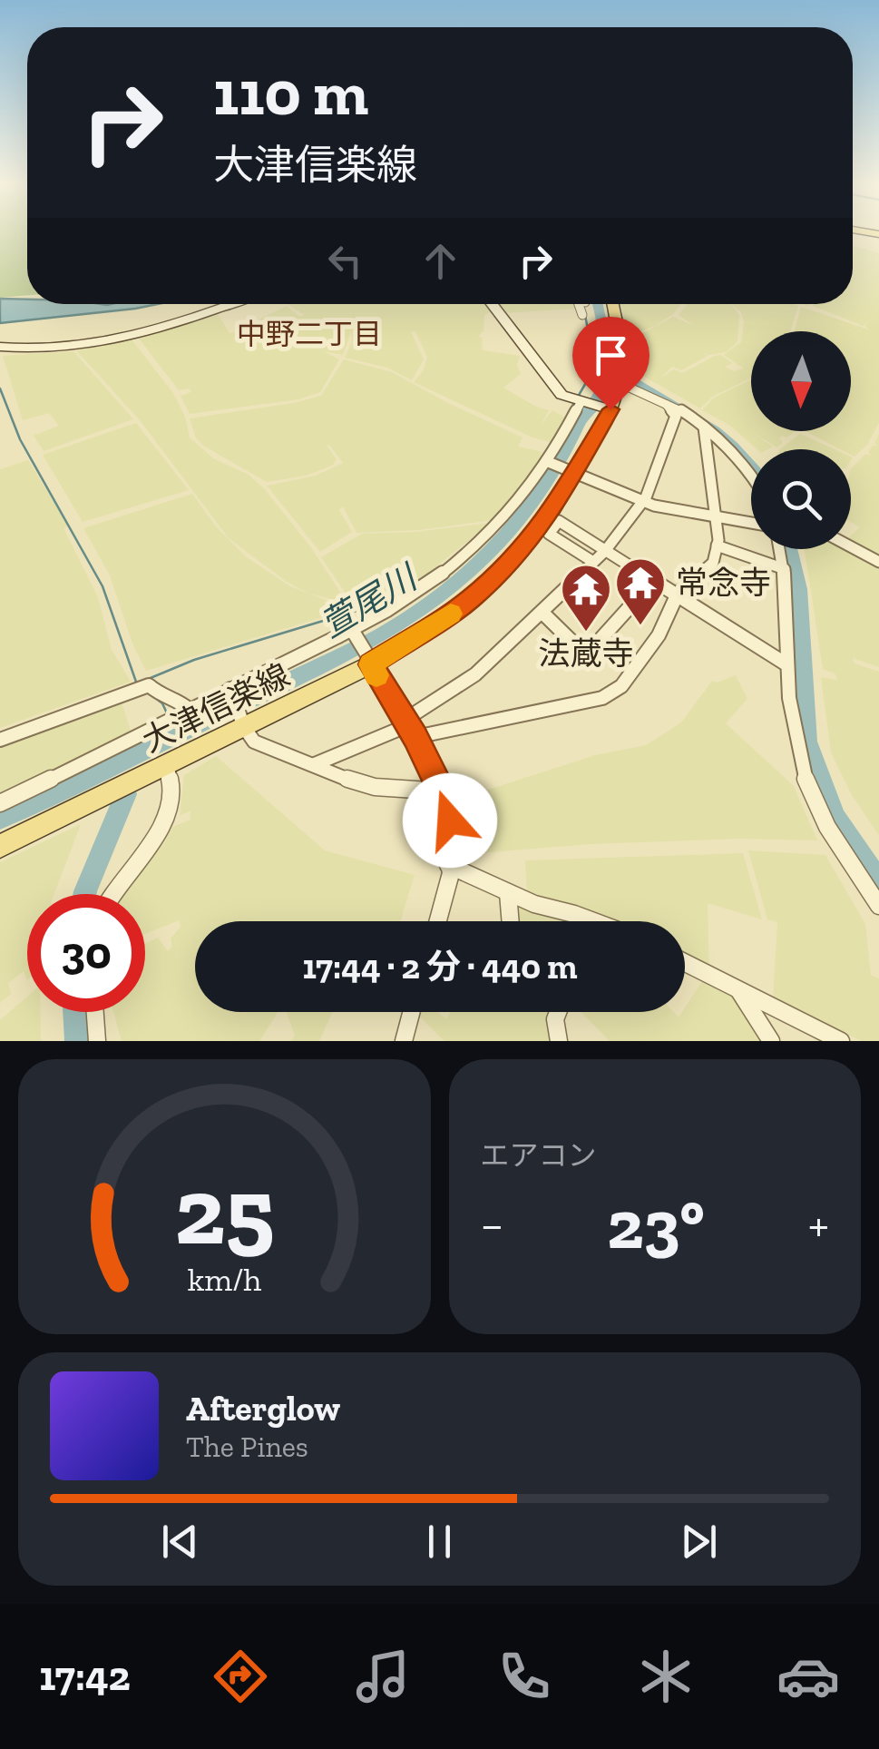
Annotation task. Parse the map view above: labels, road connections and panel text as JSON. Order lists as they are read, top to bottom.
{
  "streets": {
    "main road": ["大津信楽線"]
  },
  "districts": ["中野二丁目"],
  "water": ["萱尾川"],
  "places": {
    "temple": ["常念寺", "法蔵寺"]
  },
  "north": "bottom",
  "page": {
    "turn": ["110 m", "大津信楽線"],
    "limit": "30",
    "trip": "17:44 · 2 分 · 440 m",
    "tile": "エアコン",
    "heat": ["−", "23°", "+"],
    "song": ["Afterglow", "The Pines"],
    "tabs": "17:42",
    "gauge": ["25", "km/h"]
  }
}
